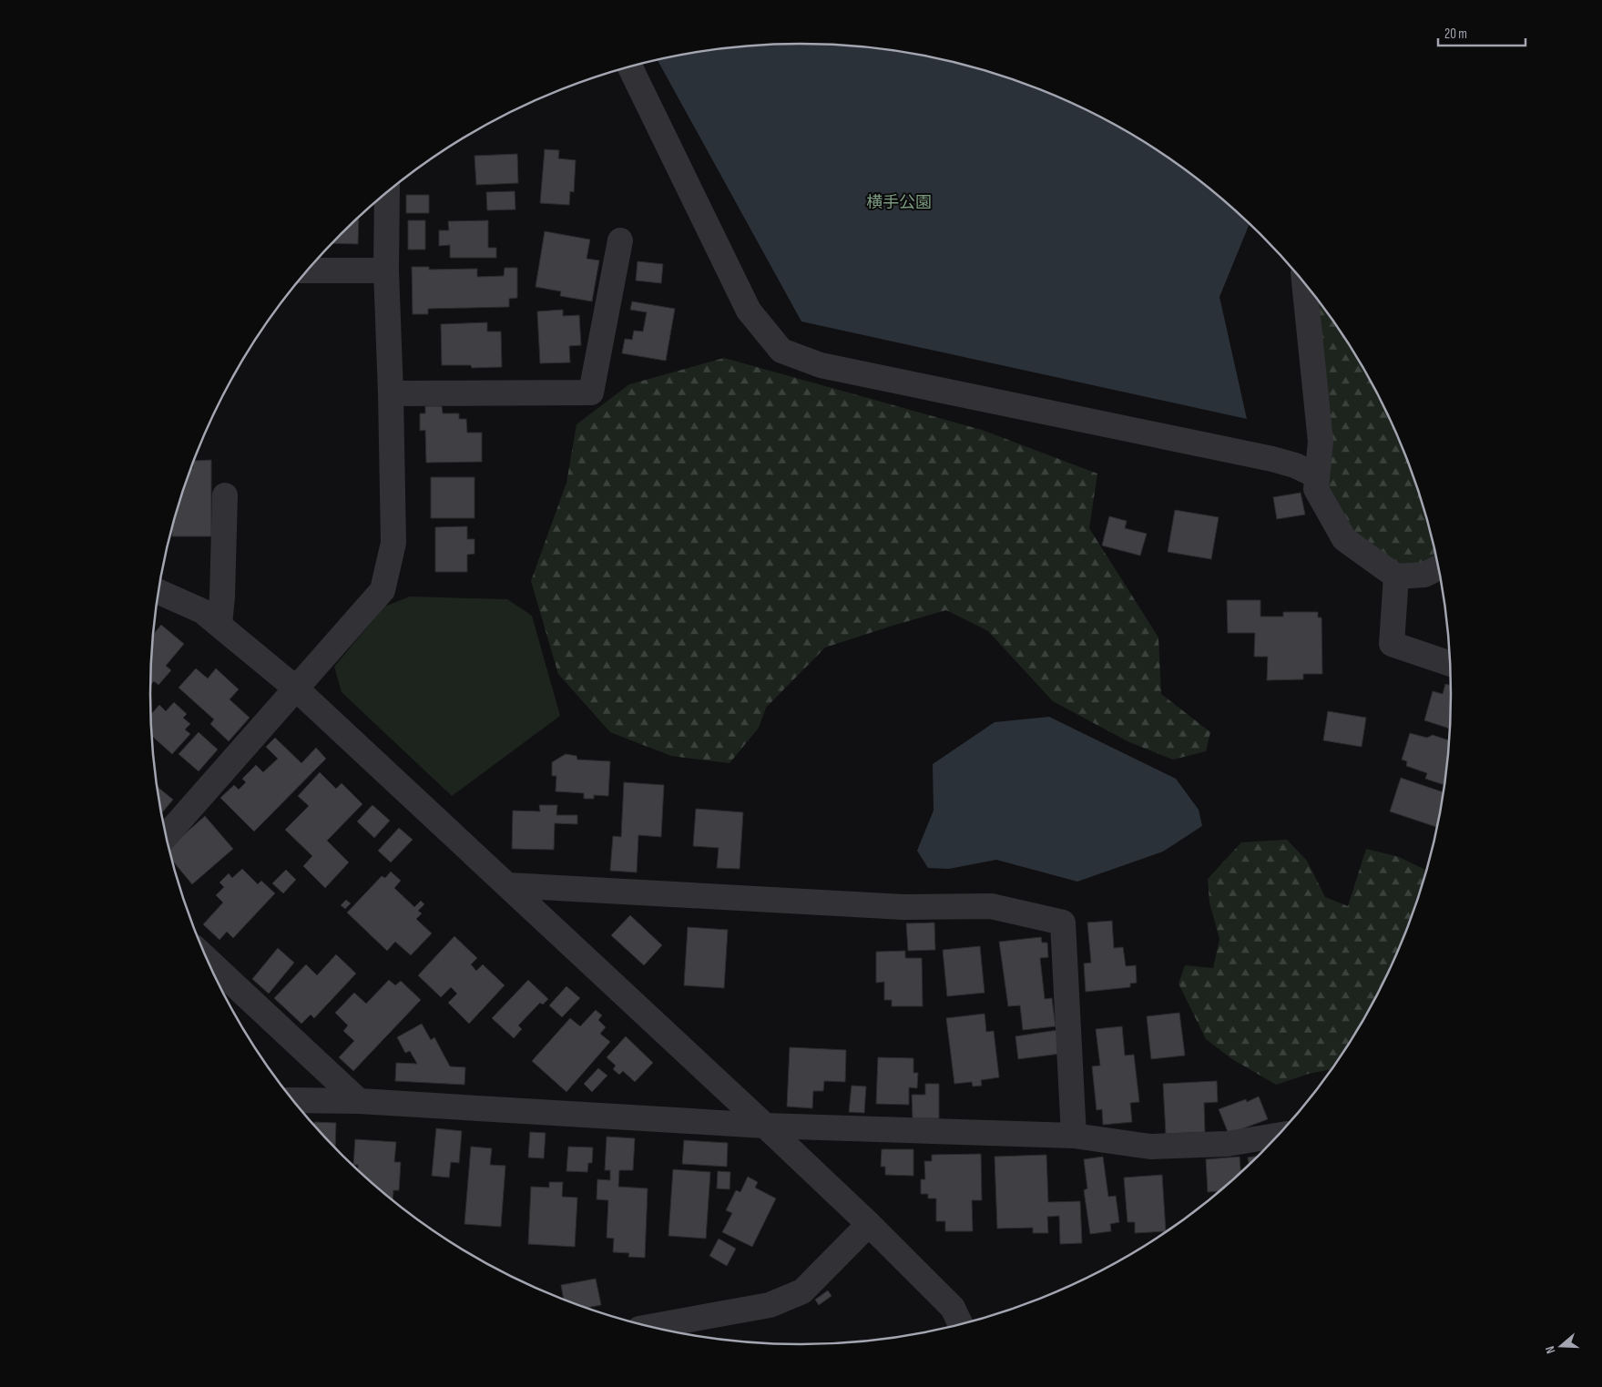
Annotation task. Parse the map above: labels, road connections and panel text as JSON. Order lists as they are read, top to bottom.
{
  "parks": ["横手公園"],
  "scale_bar": "20 m",
  "north": "left"
}
